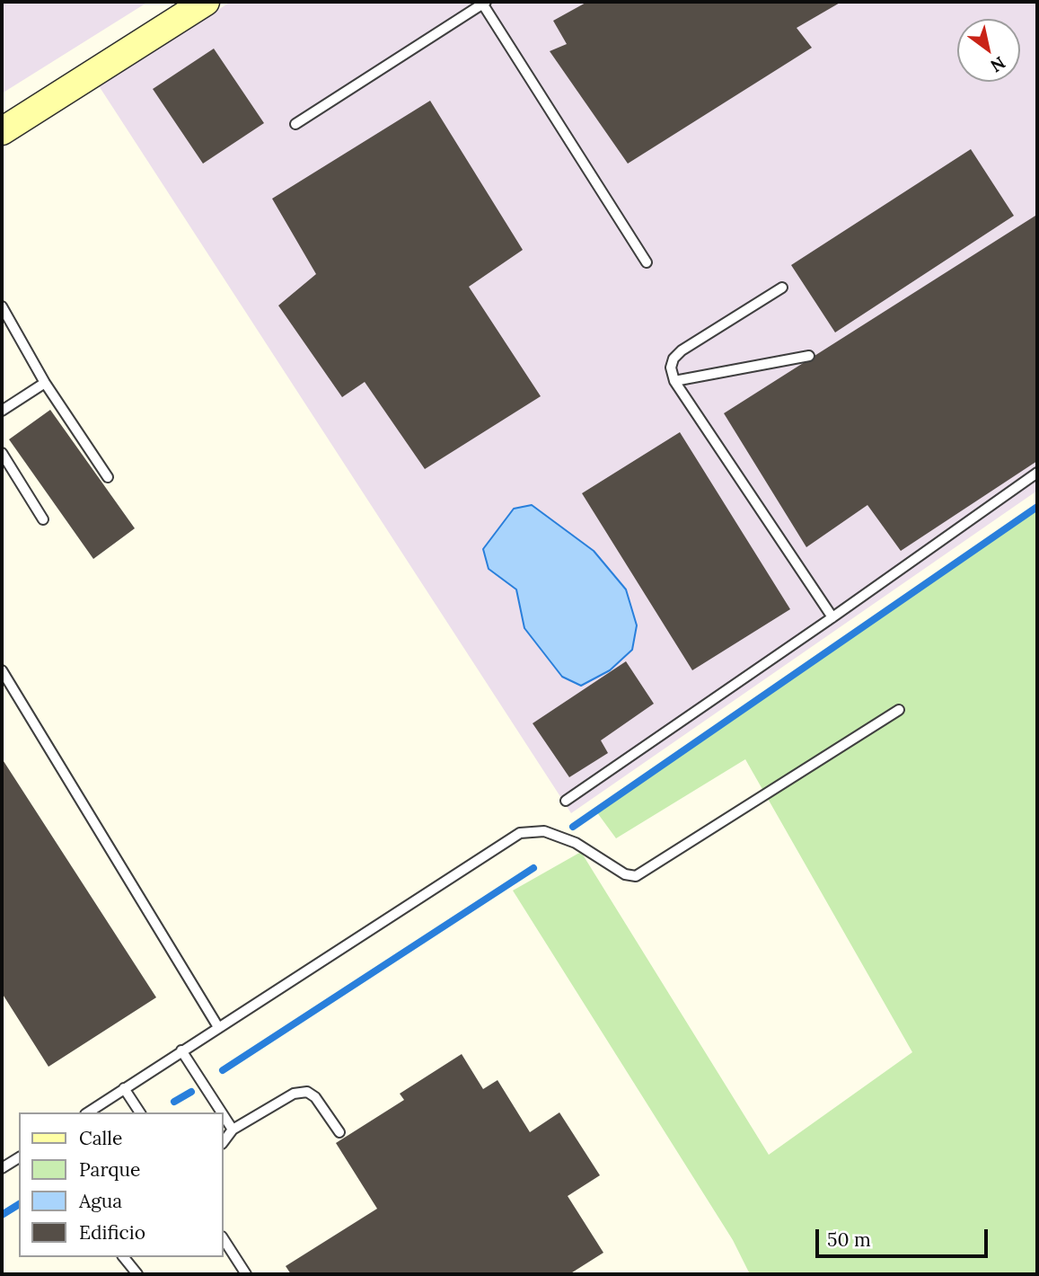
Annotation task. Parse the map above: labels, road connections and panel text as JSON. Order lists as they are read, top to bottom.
{
  "legend": [
    "Calle",
    "Parque",
    "Agua",
    "Edificio"
  ],
  "scale_bar": "50 m",
  "north": "bottom right"
}
